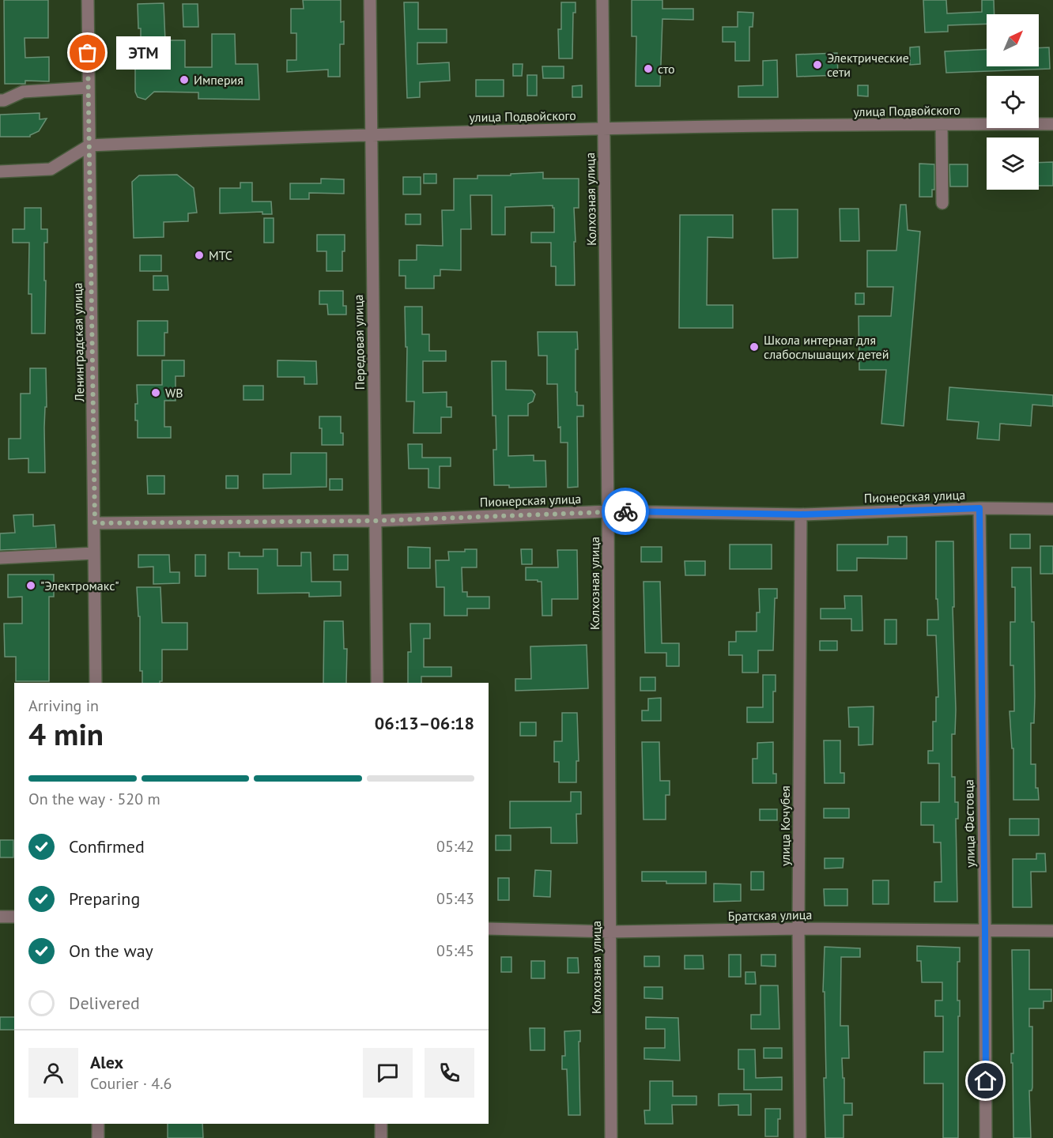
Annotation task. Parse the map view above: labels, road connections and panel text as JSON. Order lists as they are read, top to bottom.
{
  "streets": {
    "street": [
      "улица Подвойского",
      "Колхозная улица",
      "Ленинградская улица",
      "Передовая улица",
      "Пионерская улица",
      "улица Фастовца",
      "улица Кочубея",
      "Братская улица"
    ]
  },
  "crossings": [
    ["улица Подвойского", "Колхозная улица"],
    ["улица Подвойского", "Ленинградская улица"],
    ["улица Подвойского", "Передовая улица"],
    ["Колхозная улица", "Пионерская улица"],
    ["Колхозная улица", "Братская улица"],
    ["Ленинградская улица", "Пионерская улица"],
    ["Передовая улица", "Пионерская улица"],
    ["Пионерская улица", "улица Фастовца"],
    ["Пионерская улица", "улица Кочубея"],
    ["улица Фастовца", "Братская улица"],
    ["улица Кочубея", "Братская улица"]
  ],
  "places": [
    "ЭТМ",
    "Электрические сети",
    "сто",
    "Империя",
    "МТС",
    "Школа интернат для слабослышащих детей",
    "WB",
    "\"Электромакс\""
  ],
  "north": "top right",
  "page": {
    "bubble": "ЭТМ",
    "heading": ["4 min", "Arriving in", "06:13–06:18"],
    "panel": ["Alex", "Courier · 4.6"],
    "bar": "On the way · 520 m",
    "list": [
      ["Confirmed", "05:42"],
      ["Preparing", "05:43"],
      ["On the way", "05:45"],
      "Delivered"
    ]
  }
}
